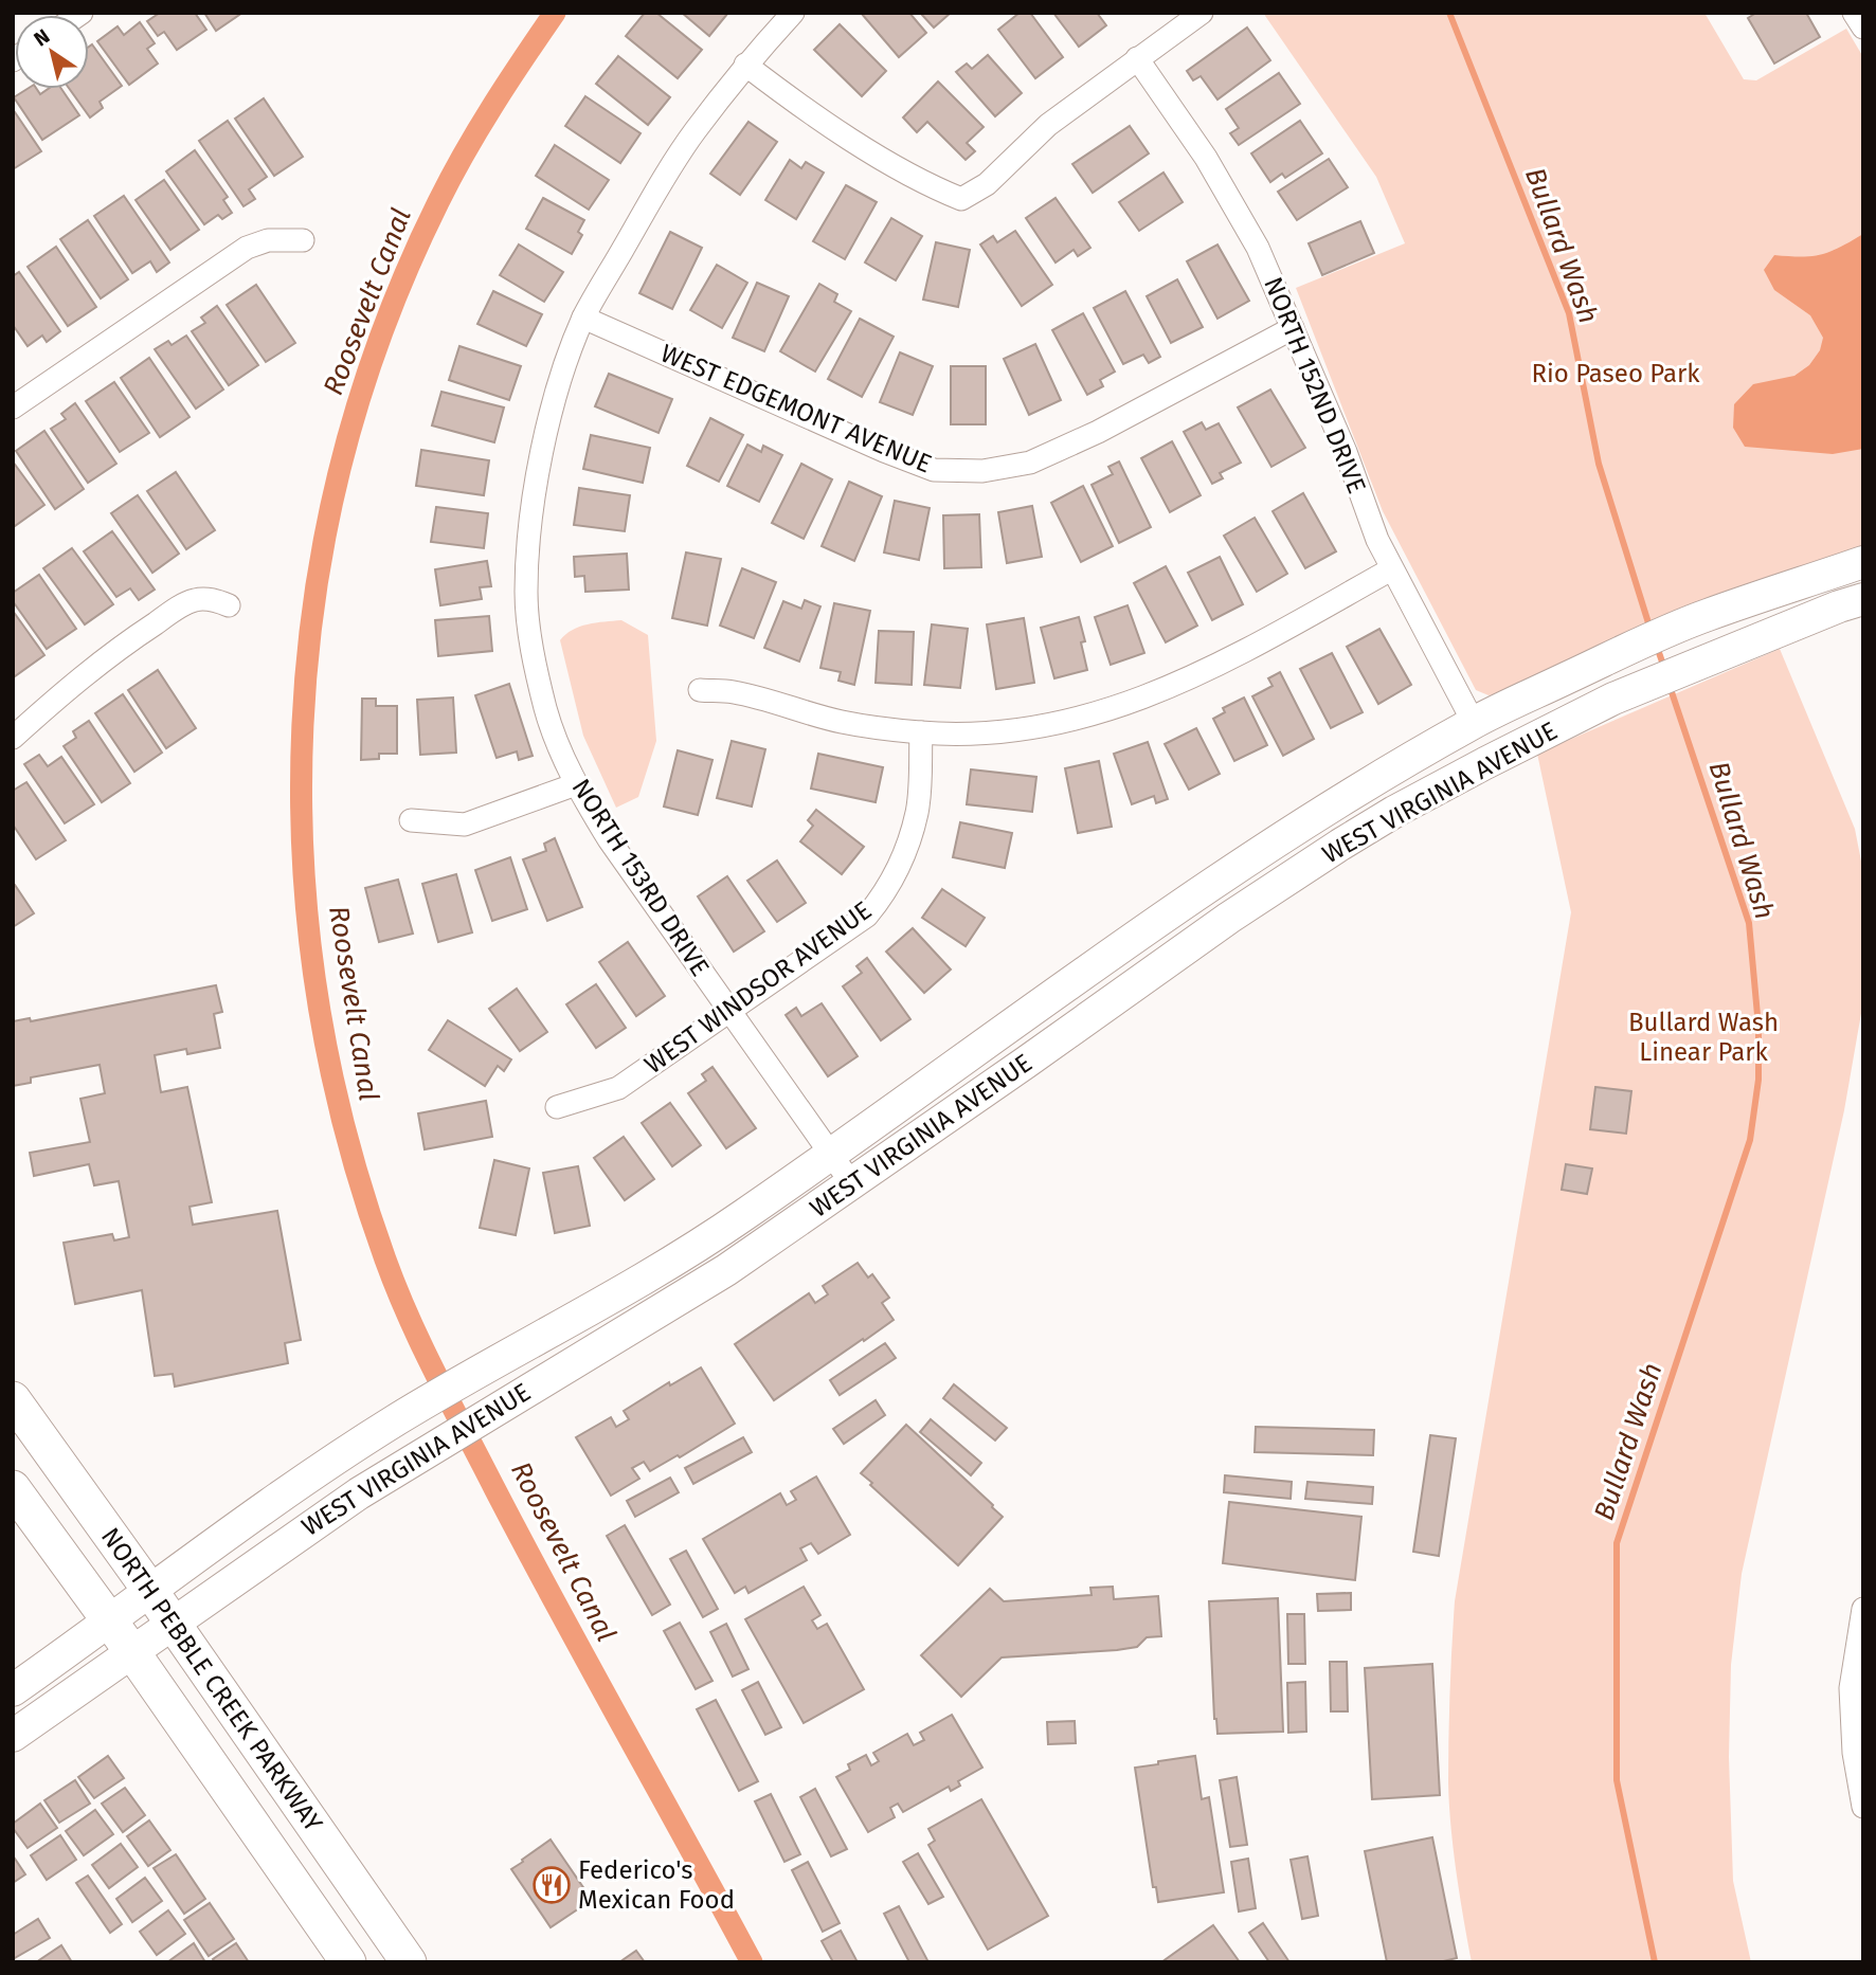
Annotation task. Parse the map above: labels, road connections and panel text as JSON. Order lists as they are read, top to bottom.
{
  "streets": {
    "main road": ["WEST VIRGINIA AVENUE", "NORTH PEBBLE CREEK PARKWAY"],
    "street": [
      "NORTH 152ND DRIVE",
      "WEST EDGEMONT AVENUE",
      "NORTH 153RD DRIVE",
      "WEST WINDSOR AVENUE"
    ]
  },
  "crossings": [
    ["NORTH 152ND DRIVE", "WEST EDGEMONT AVENUE"],
    ["NORTH 152ND DRIVE", "WEST VIRGINIA AVENUE"],
    ["WEST EDGEMONT AVENUE", "NORTH 153RD DRIVE"],
    ["WEST VIRGINIA AVENUE", "NORTH 153RD DRIVE"],
    ["WEST VIRGINIA AVENUE", "NORTH PEBBLE CREEK PARKWAY"],
    ["NORTH 153RD DRIVE", "WEST WINDSOR AVENUE"]
  ],
  "water": ["Bullard Wash", "Roosevelt Canal"],
  "parks": ["Rio Paseo Park", "Bullard Wash Linear Park"],
  "places": {
    "restaurant": ["Federico's Mexican Food"]
  },
  "north": "top left"
}
